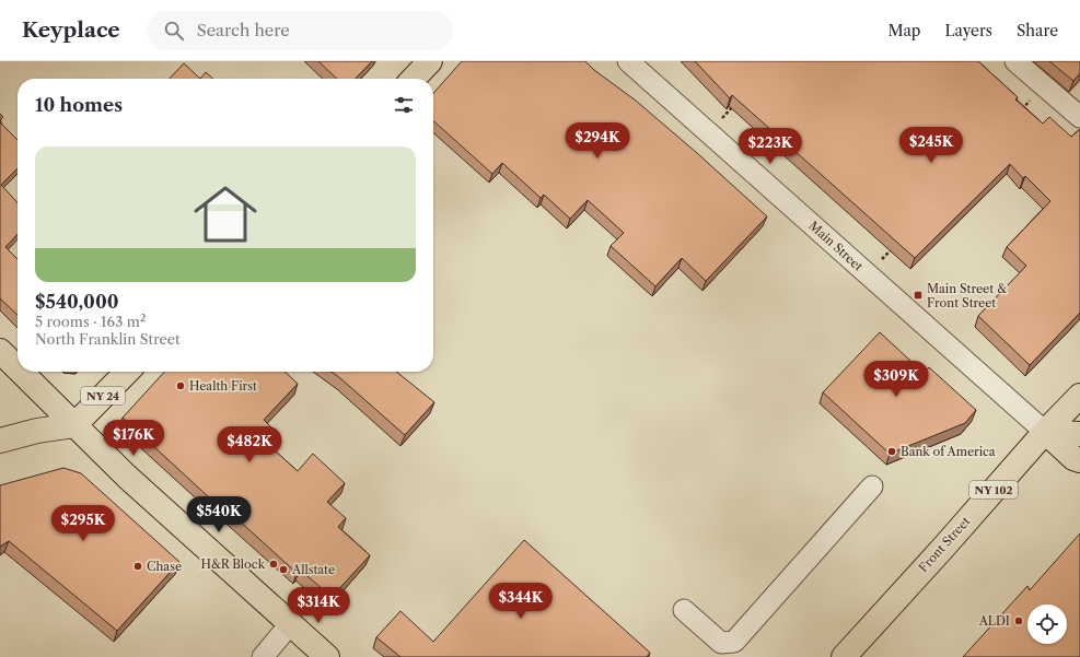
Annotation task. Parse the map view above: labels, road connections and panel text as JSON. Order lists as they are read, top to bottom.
{
  "streets": {
    "main road": ["NY 24", "NY 102", "Front Street"],
    "street": ["Main Street"]
  },
  "crossings": [
    ["Main Street", "Front Street"]
  ],
  "places": {
    "transit": ["Main Street & Front Street"],
    "other": [
      "Health First",
      "Bank of America",
      "H&R Block",
      "Chase",
      "Allstate",
      "ALDI"
    ]
  },
  "page": {
    "header": "Keyplace",
    "search": "Search here",
    "nav": ["Map", "Layers", "Share"],
    "heading": "10 homes",
    "price": [
      "$294K",
      "$245K",
      "$223K",
      "$309K",
      "$176K",
      "$482K",
      "$540K",
      "$295K",
      "$344K",
      "$314K"
    ],
    "list": [
      {
        "name": "$540,000",
        "note": "5 rooms · 163 m² · North Franklin Street"
      }
    ]
  }
}
